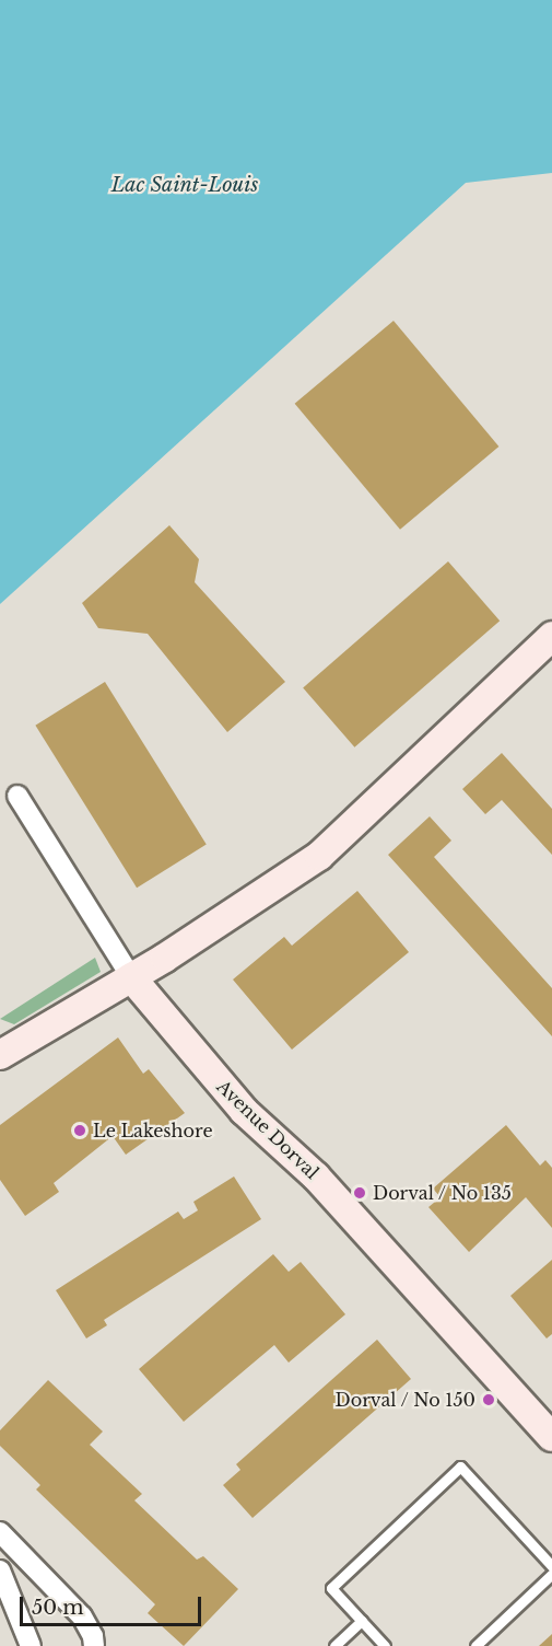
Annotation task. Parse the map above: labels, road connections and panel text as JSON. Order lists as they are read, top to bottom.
{
  "streets": {
    "street": ["Avenue Dorval"]
  },
  "water": ["Lac Saint-Louis"],
  "places": ["Le Lakeshore", "Dorval / No 135", "Dorval / No 150"],
  "scale_bar": "50 m"
}
